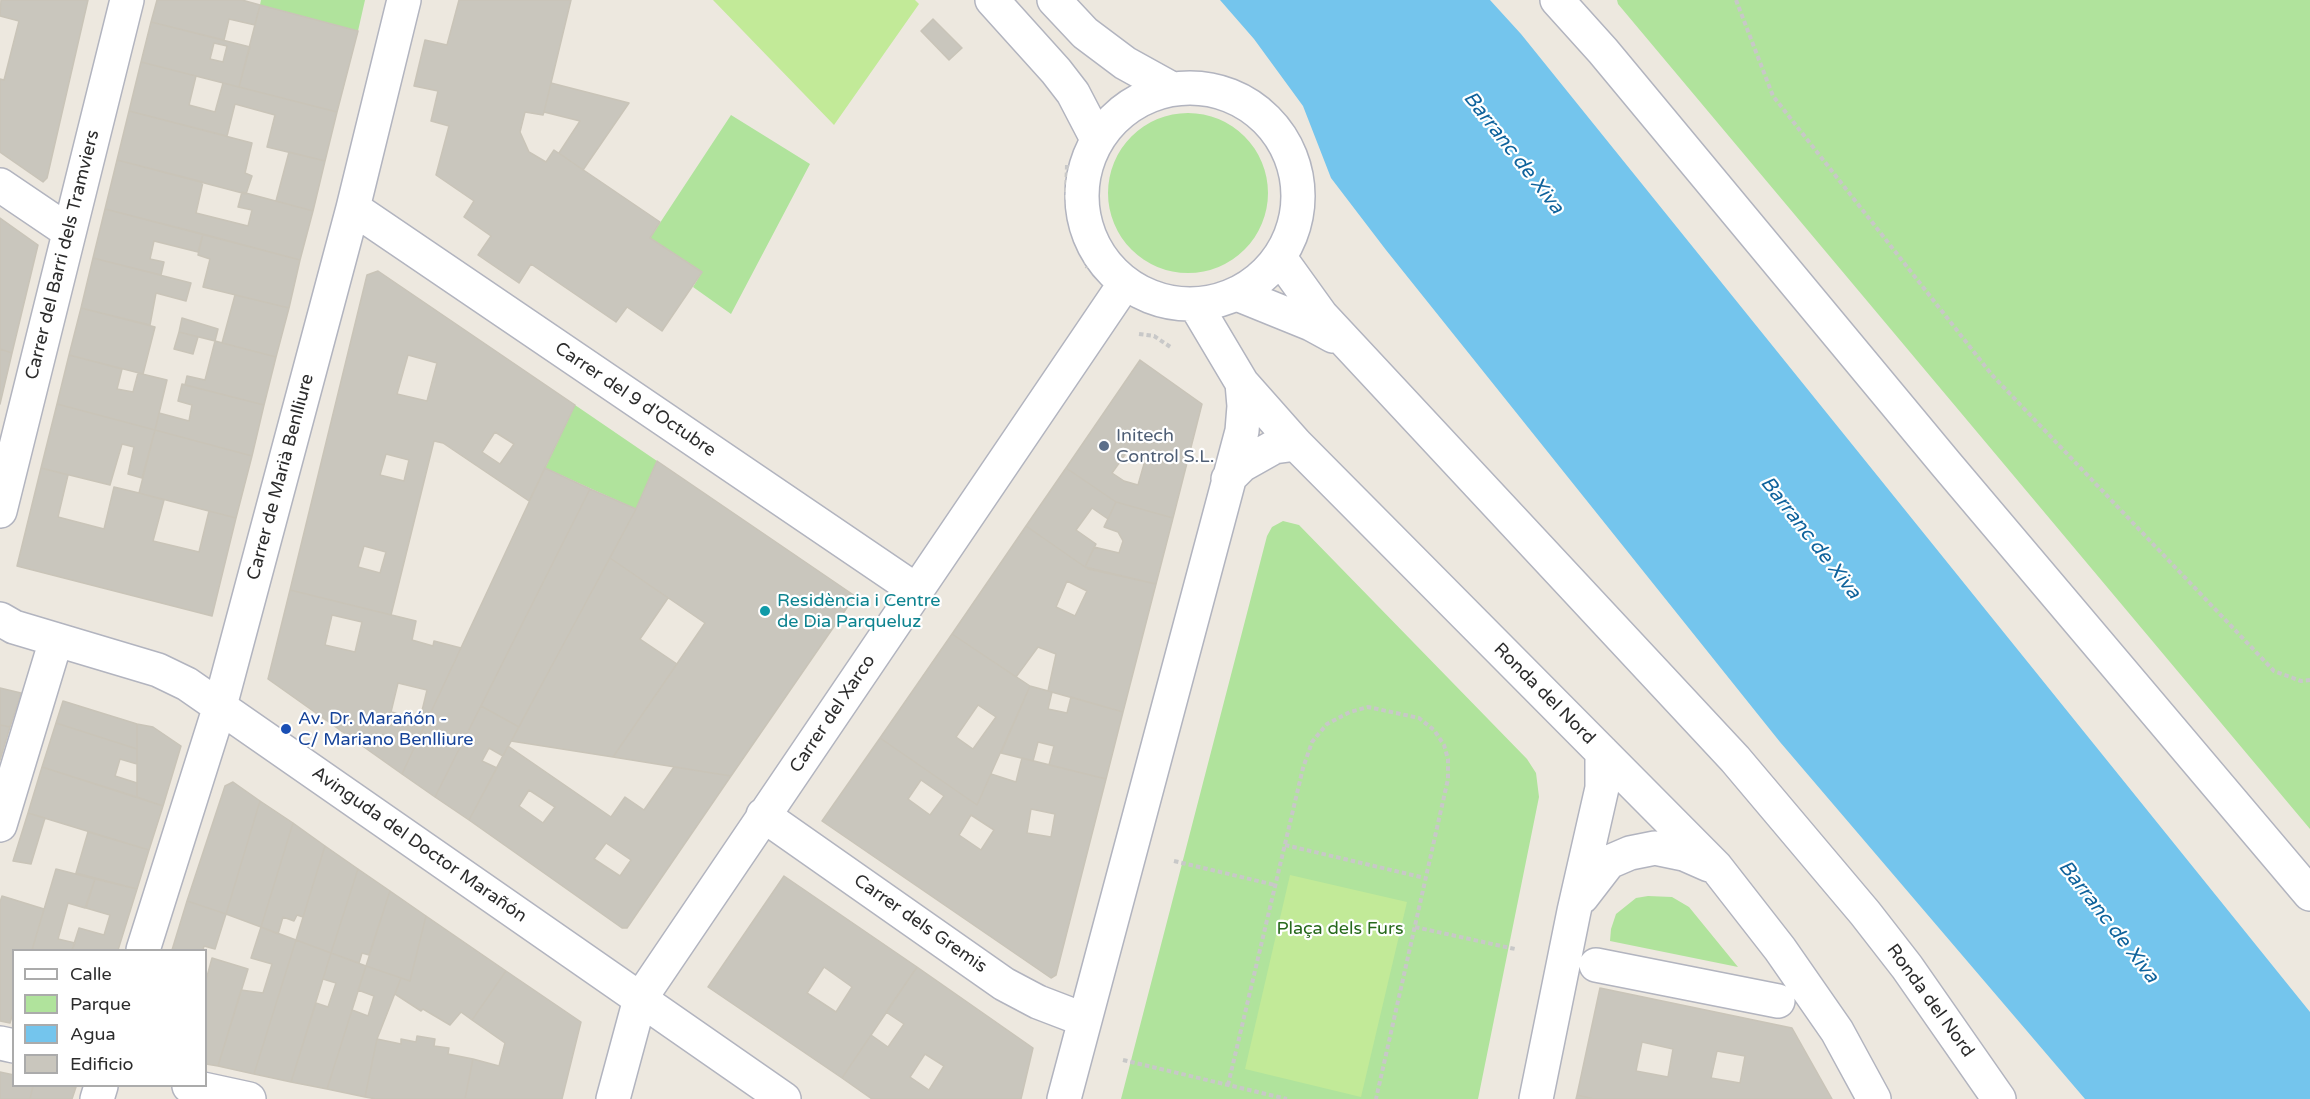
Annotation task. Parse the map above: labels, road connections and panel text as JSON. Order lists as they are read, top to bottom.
{
  "streets": {
    "street": [
      "Carrer del Barri dels Tramviers",
      "Carrer del 9 d'Octubre",
      "Carrer de Marià Benlliure",
      "Ronda del Nord",
      "Carrer del Xarco",
      "Avinguda del Doctor Marañón",
      "Carrer dels Gremis"
    ]
  },
  "crossings": [
    ["Carrer del 9 d'Octubre", "Carrer de Marià Benlliure"],
    ["Carrer del 9 d'Octubre", "Carrer del Xarco"],
    ["Carrer de Marià Benlliure", "Avinguda del Doctor Marañón"],
    ["Carrer del Xarco", "Avinguda del Doctor Marañón"],
    ["Carrer del Xarco", "Carrer dels Gremis"]
  ],
  "water": ["Barranc de Xiva"],
  "parks": ["Plaça dels Furs"],
  "places": ["Initech Control S.L.", "Residència i Centre de Dia Parqueluz", "Av. Dr. Marañón - C/ Mariano Benlliure"],
  "legend": [
    "Calle",
    "Parque",
    "Agua",
    "Edificio"
  ]
}
